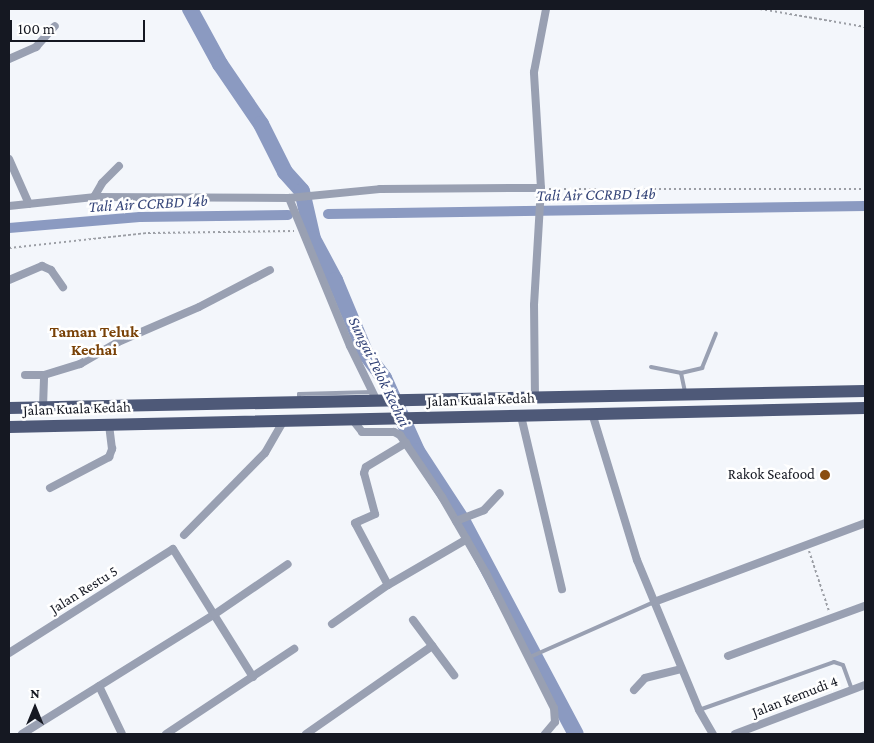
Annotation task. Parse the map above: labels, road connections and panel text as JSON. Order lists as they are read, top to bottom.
{
  "streets": {
    "main road": ["Jalan Kuala Kedah"],
    "street": ["Jalan Restu 5", "Jalan Kemudi 4"]
  },
  "districts": ["Taman Teluk Kechai"],
  "water": ["Tali Air CCRBD 14b", "Sungai Telok Kechai"],
  "places": ["Rakok Seafood"],
  "scale_bar": "100 m",
  "north": "top"
}
